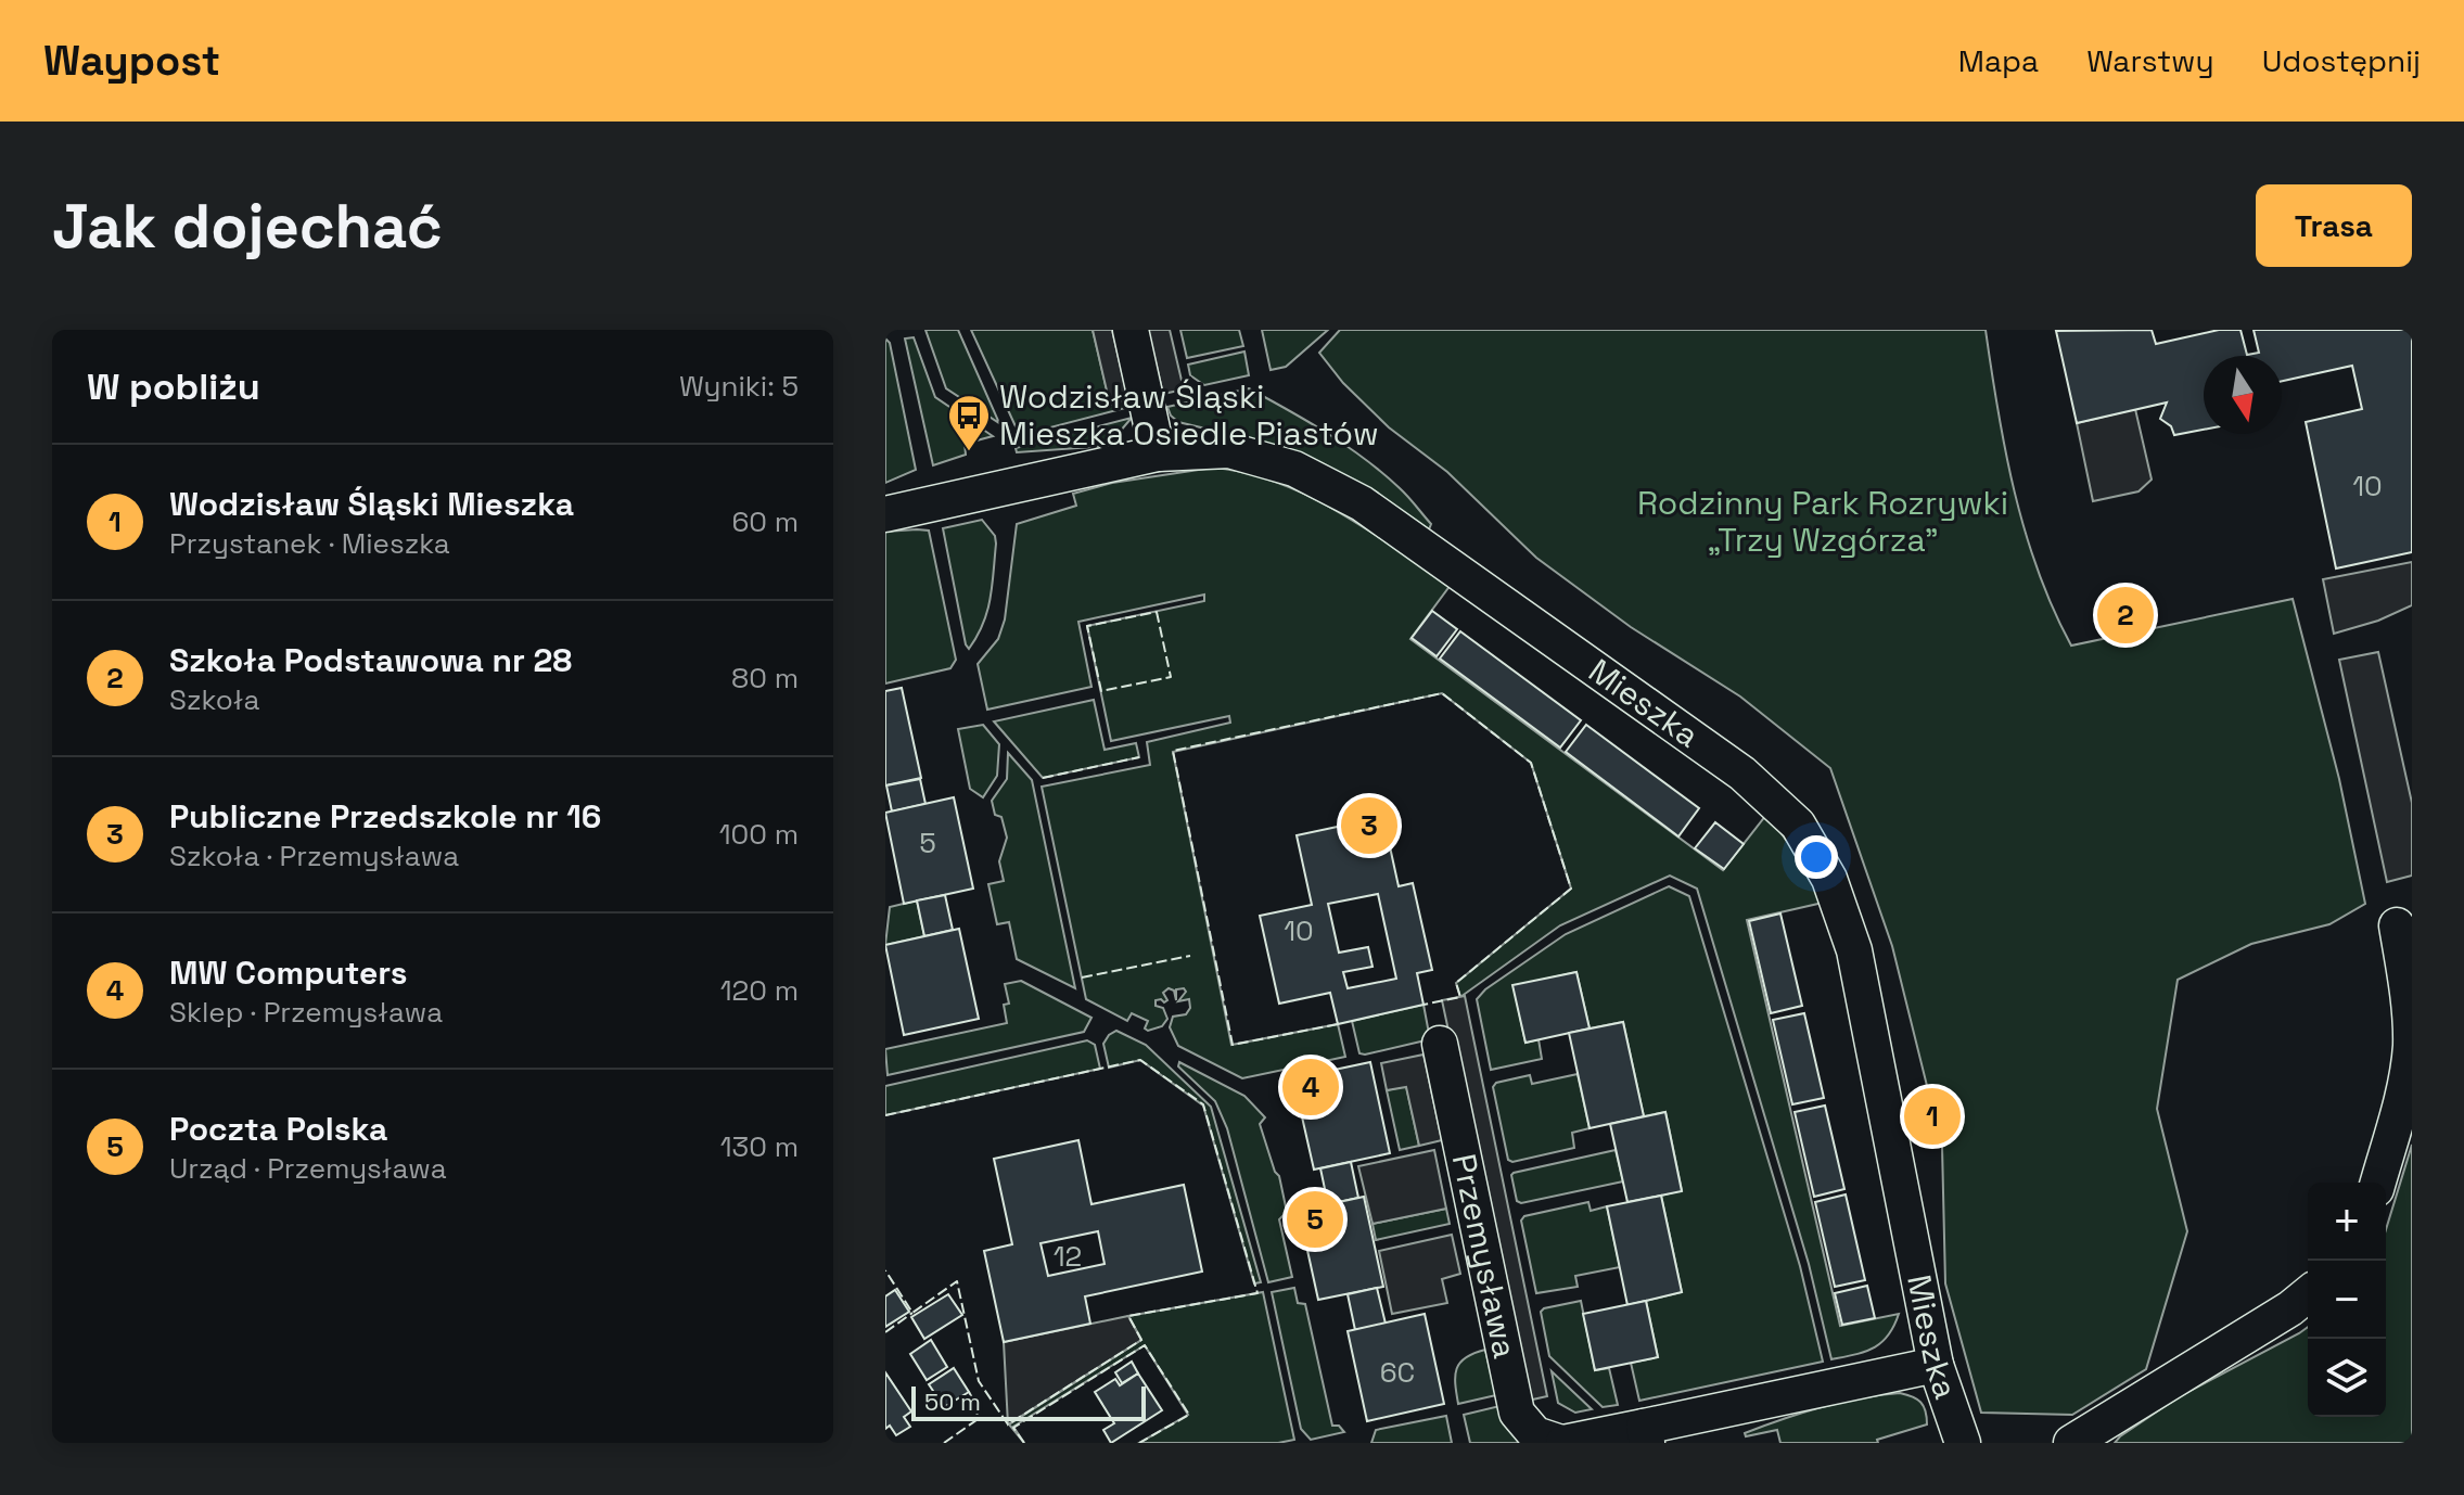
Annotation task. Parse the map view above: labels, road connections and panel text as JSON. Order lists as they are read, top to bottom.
{
  "streets": {
    "street": ["Mieszka", "Przemysława"]
  },
  "crossings": [
    ["Mieszka", "Przemysława"]
  ],
  "parks": ["Rodzinny Park Rozrywki „Trzy Wzgórza”"],
  "places": {
    "bus stop": ["Wodzisław Śląski Mieszka Osiedle Piastów"]
  },
  "house_numbers": [
    "10",
    "5",
    "10",
    "12",
    "6C"
  ],
  "scale_bar": "50 m",
  "north": "bottom",
  "page": {
    "header": "Waypost",
    "nav": ["Mapa", "Warstwy", "Udostępnij"],
    "buttons": "Trasa",
    "title": "Jak dojechać",
    "heading": ["W pobliżu", "Wyniki: 5"],
    "list": [
      {
        "mark": "1",
        "name": "Wodzisław Śląski Mieszka",
        "note": "Przystanek · Mieszka",
        "value": "60 m"
      },
      {
        "mark": "2",
        "name": "Szkoła Podstawowa nr 28",
        "note": "Szkoła",
        "value": "80 m"
      },
      {
        "mark": "3",
        "name": "Publiczne Przedszkole nr 16",
        "note": "Szkoła · Przemysława",
        "value": "100 m"
      },
      {
        "mark": "4",
        "name": "MW Computers",
        "note": "Sklep · Przemysława",
        "value": "120 m"
      },
      {
        "mark": "5",
        "name": "Poczta Polska",
        "note": "Urząd · Przemysława",
        "value": "130 m"
      }
    ],
    "pins": [
      "2",
      "3",
      "4",
      "1",
      "5"
    ],
    "map_buttons": ["+", "−"],
    "scale": "50 m"
  }
}
